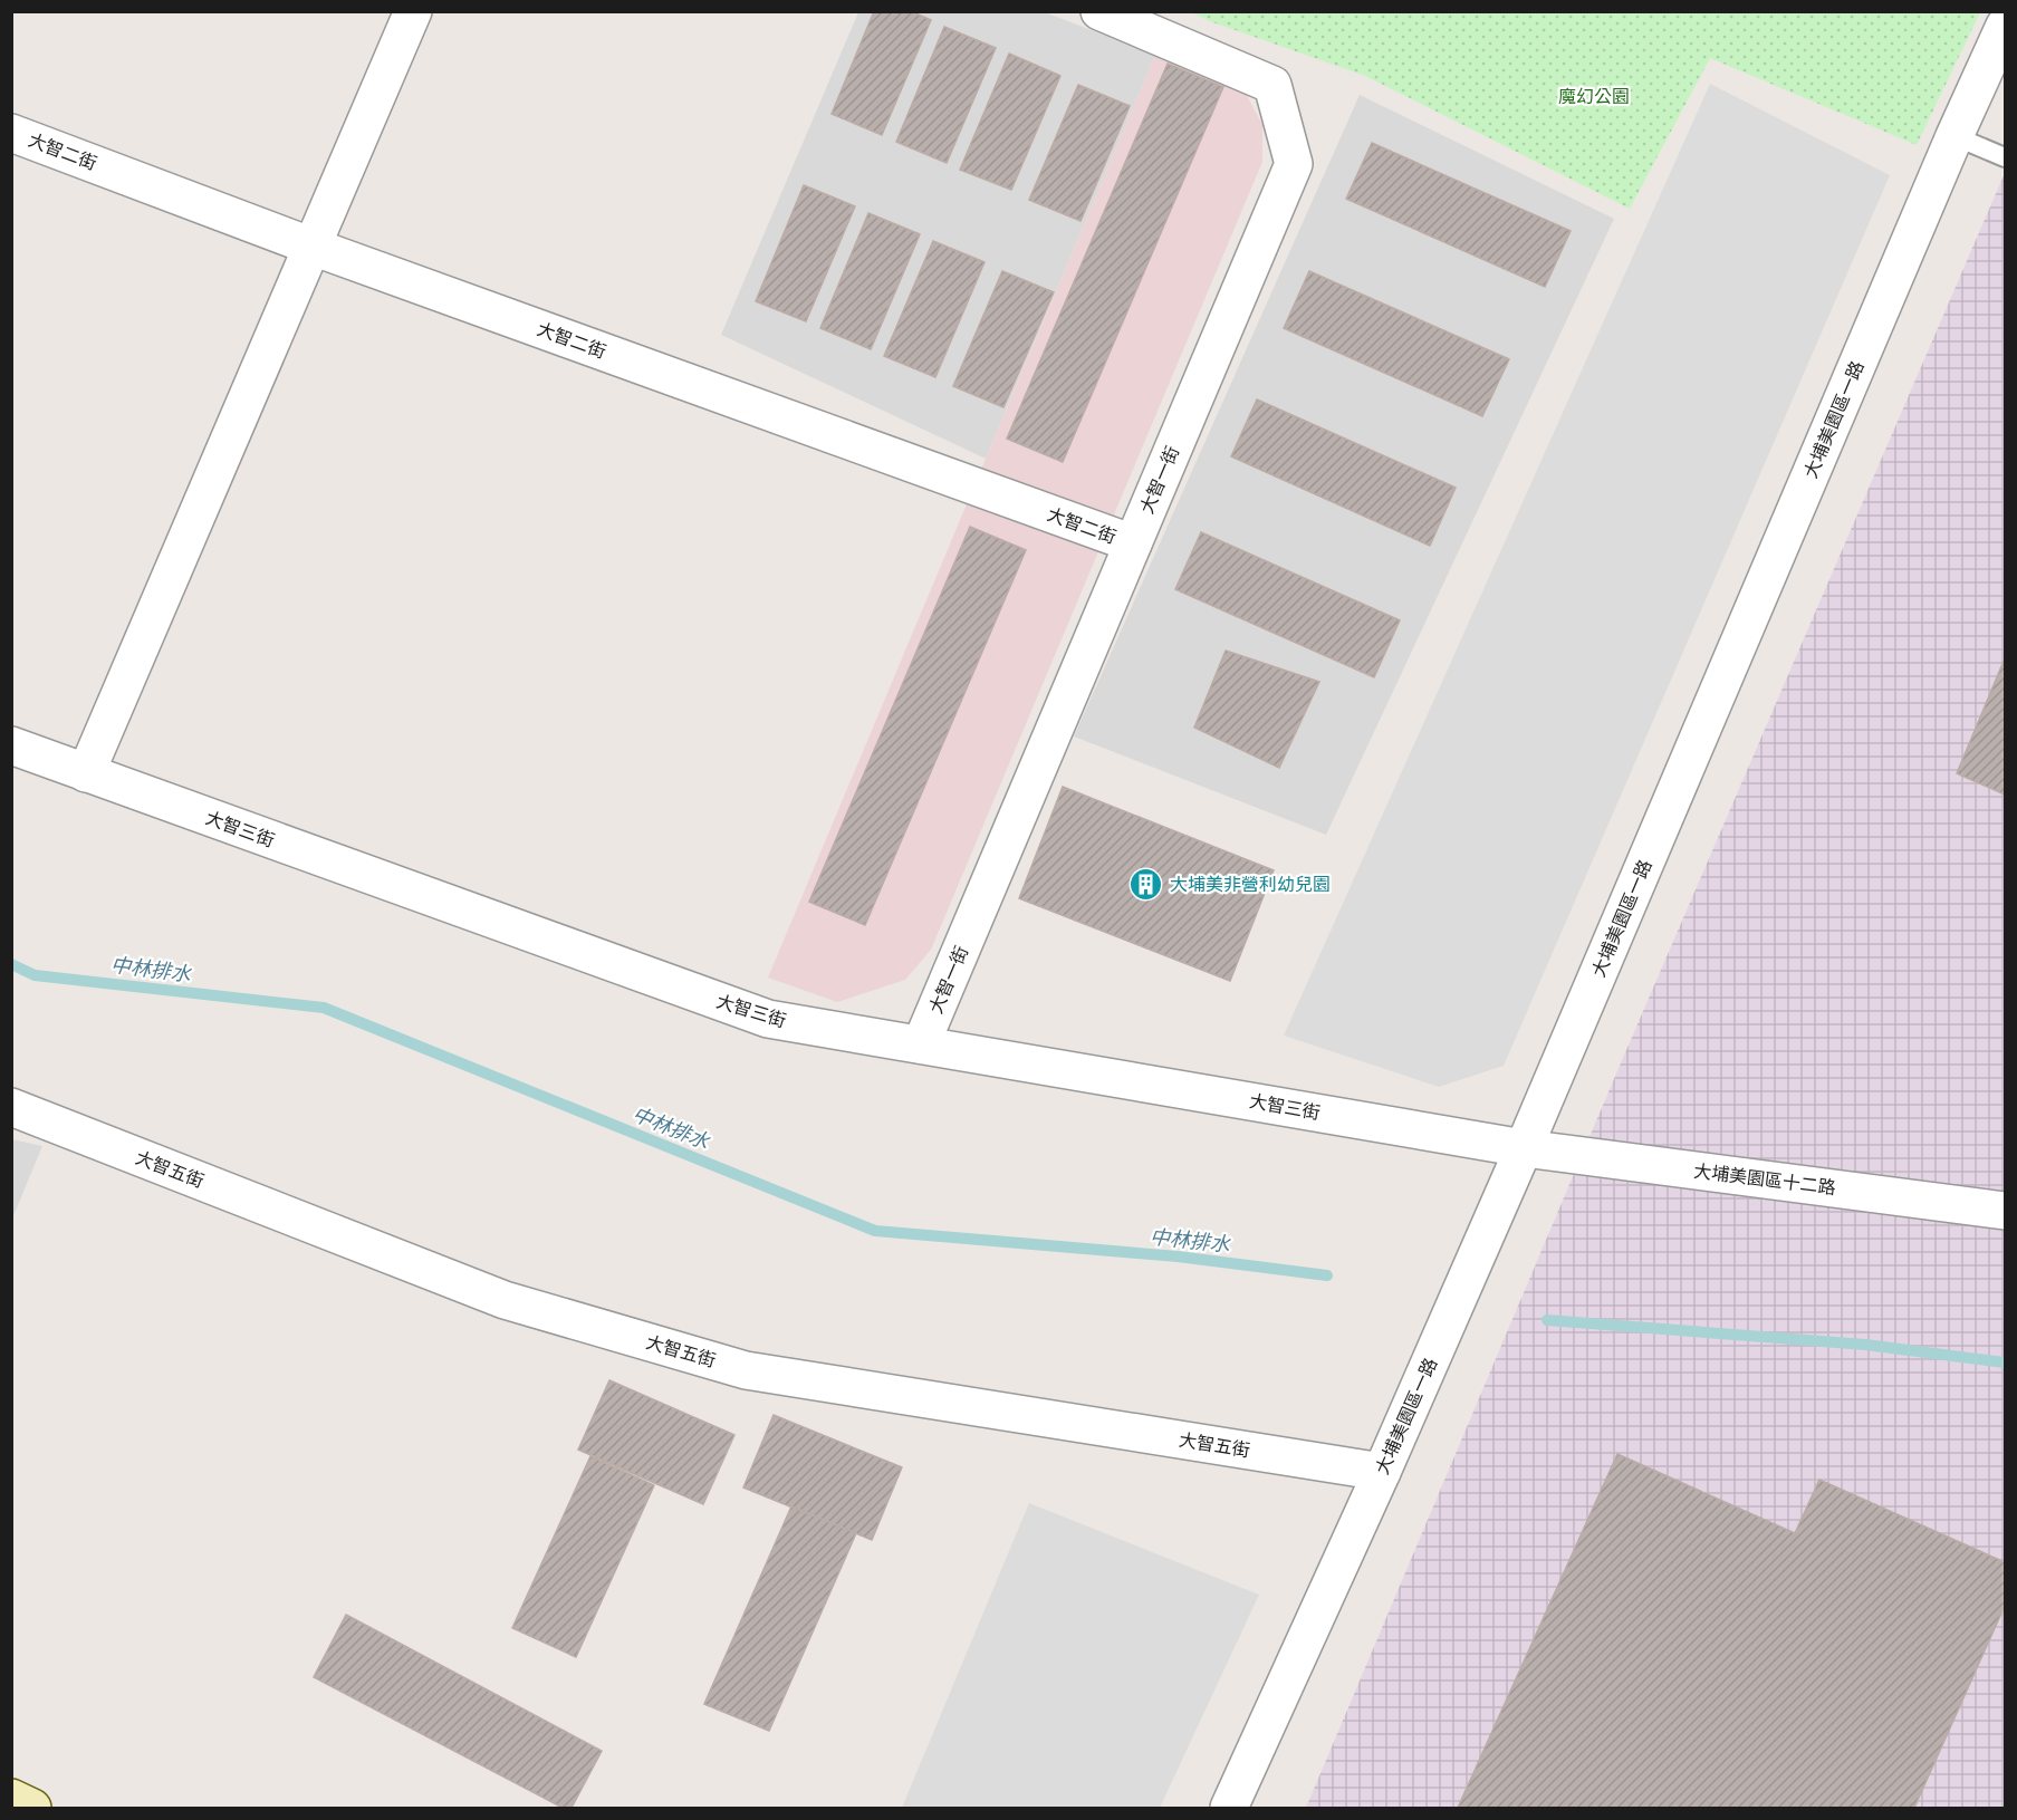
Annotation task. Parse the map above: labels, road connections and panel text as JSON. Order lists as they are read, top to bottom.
{
  "streets": {
    "street": [
      "大智二街",
      "大埔美園區一路",
      "大智一街",
      "大智三街",
      "大智五街",
      "大埔美園區十二路"
    ]
  },
  "crossings": [
    ["大智二街", "大智一街"],
    ["大埔美園區一路", "大智三街"],
    ["大埔美園區一路", "大智五街"],
    ["大埔美園區一路", "大埔美園區十二路"],
    ["大智一街", "大智三街"],
    ["大智三街", "大埔美園區十二路"]
  ],
  "water": ["中林排水"],
  "parks": ["魔幻公園"],
  "places": {
    "building": ["大埔美非營利幼兒園"]
  }
}
